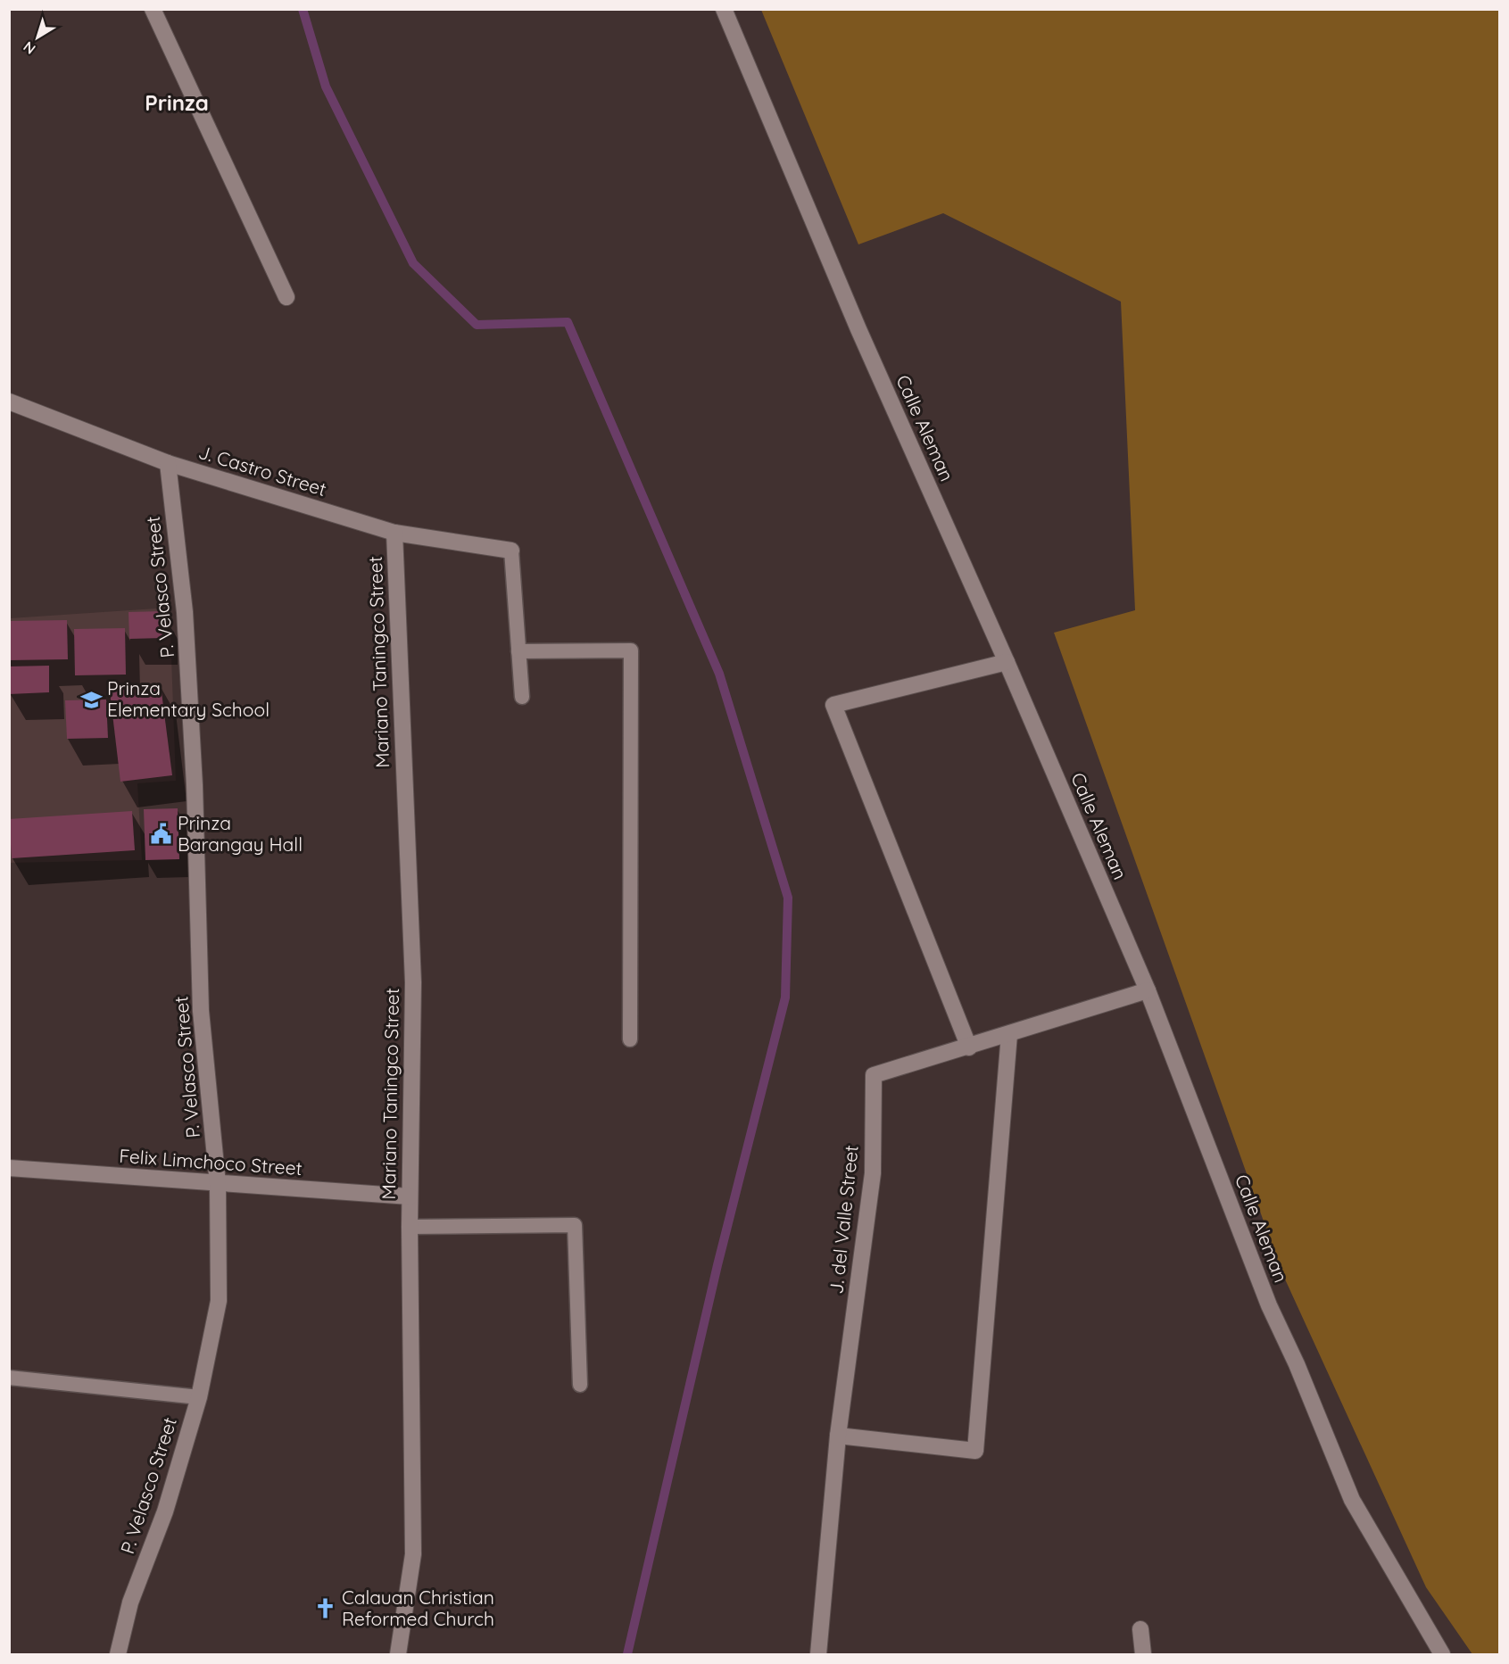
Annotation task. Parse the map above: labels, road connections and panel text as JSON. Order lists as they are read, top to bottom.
{
  "streets": {
    "street": [
      "Calle Aleman",
      "J. Castro Street",
      "P. Velasco Street",
      "Mariano Taningco Street",
      "Felix Limchoco Street",
      "J. del Valle Street"
    ]
  },
  "crossings": [
    ["Calle Aleman", "J. del Valle Street"],
    ["J. Castro Street", "P. Velasco Street"],
    ["J. Castro Street", "Mariano Taningco Street"],
    ["P. Velasco Street", "Felix Limchoco Street"],
    ["Mariano Taningco Street", "Felix Limchoco Street"]
  ],
  "districts": ["Prinza"],
  "places": {
    "school or university": ["Prinza Elementary School"],
    "public building": ["Prinza Barangay Hall"],
    "church": ["Calauan Christian Reformed Church"]
  },
  "north": "bottom left"
}
